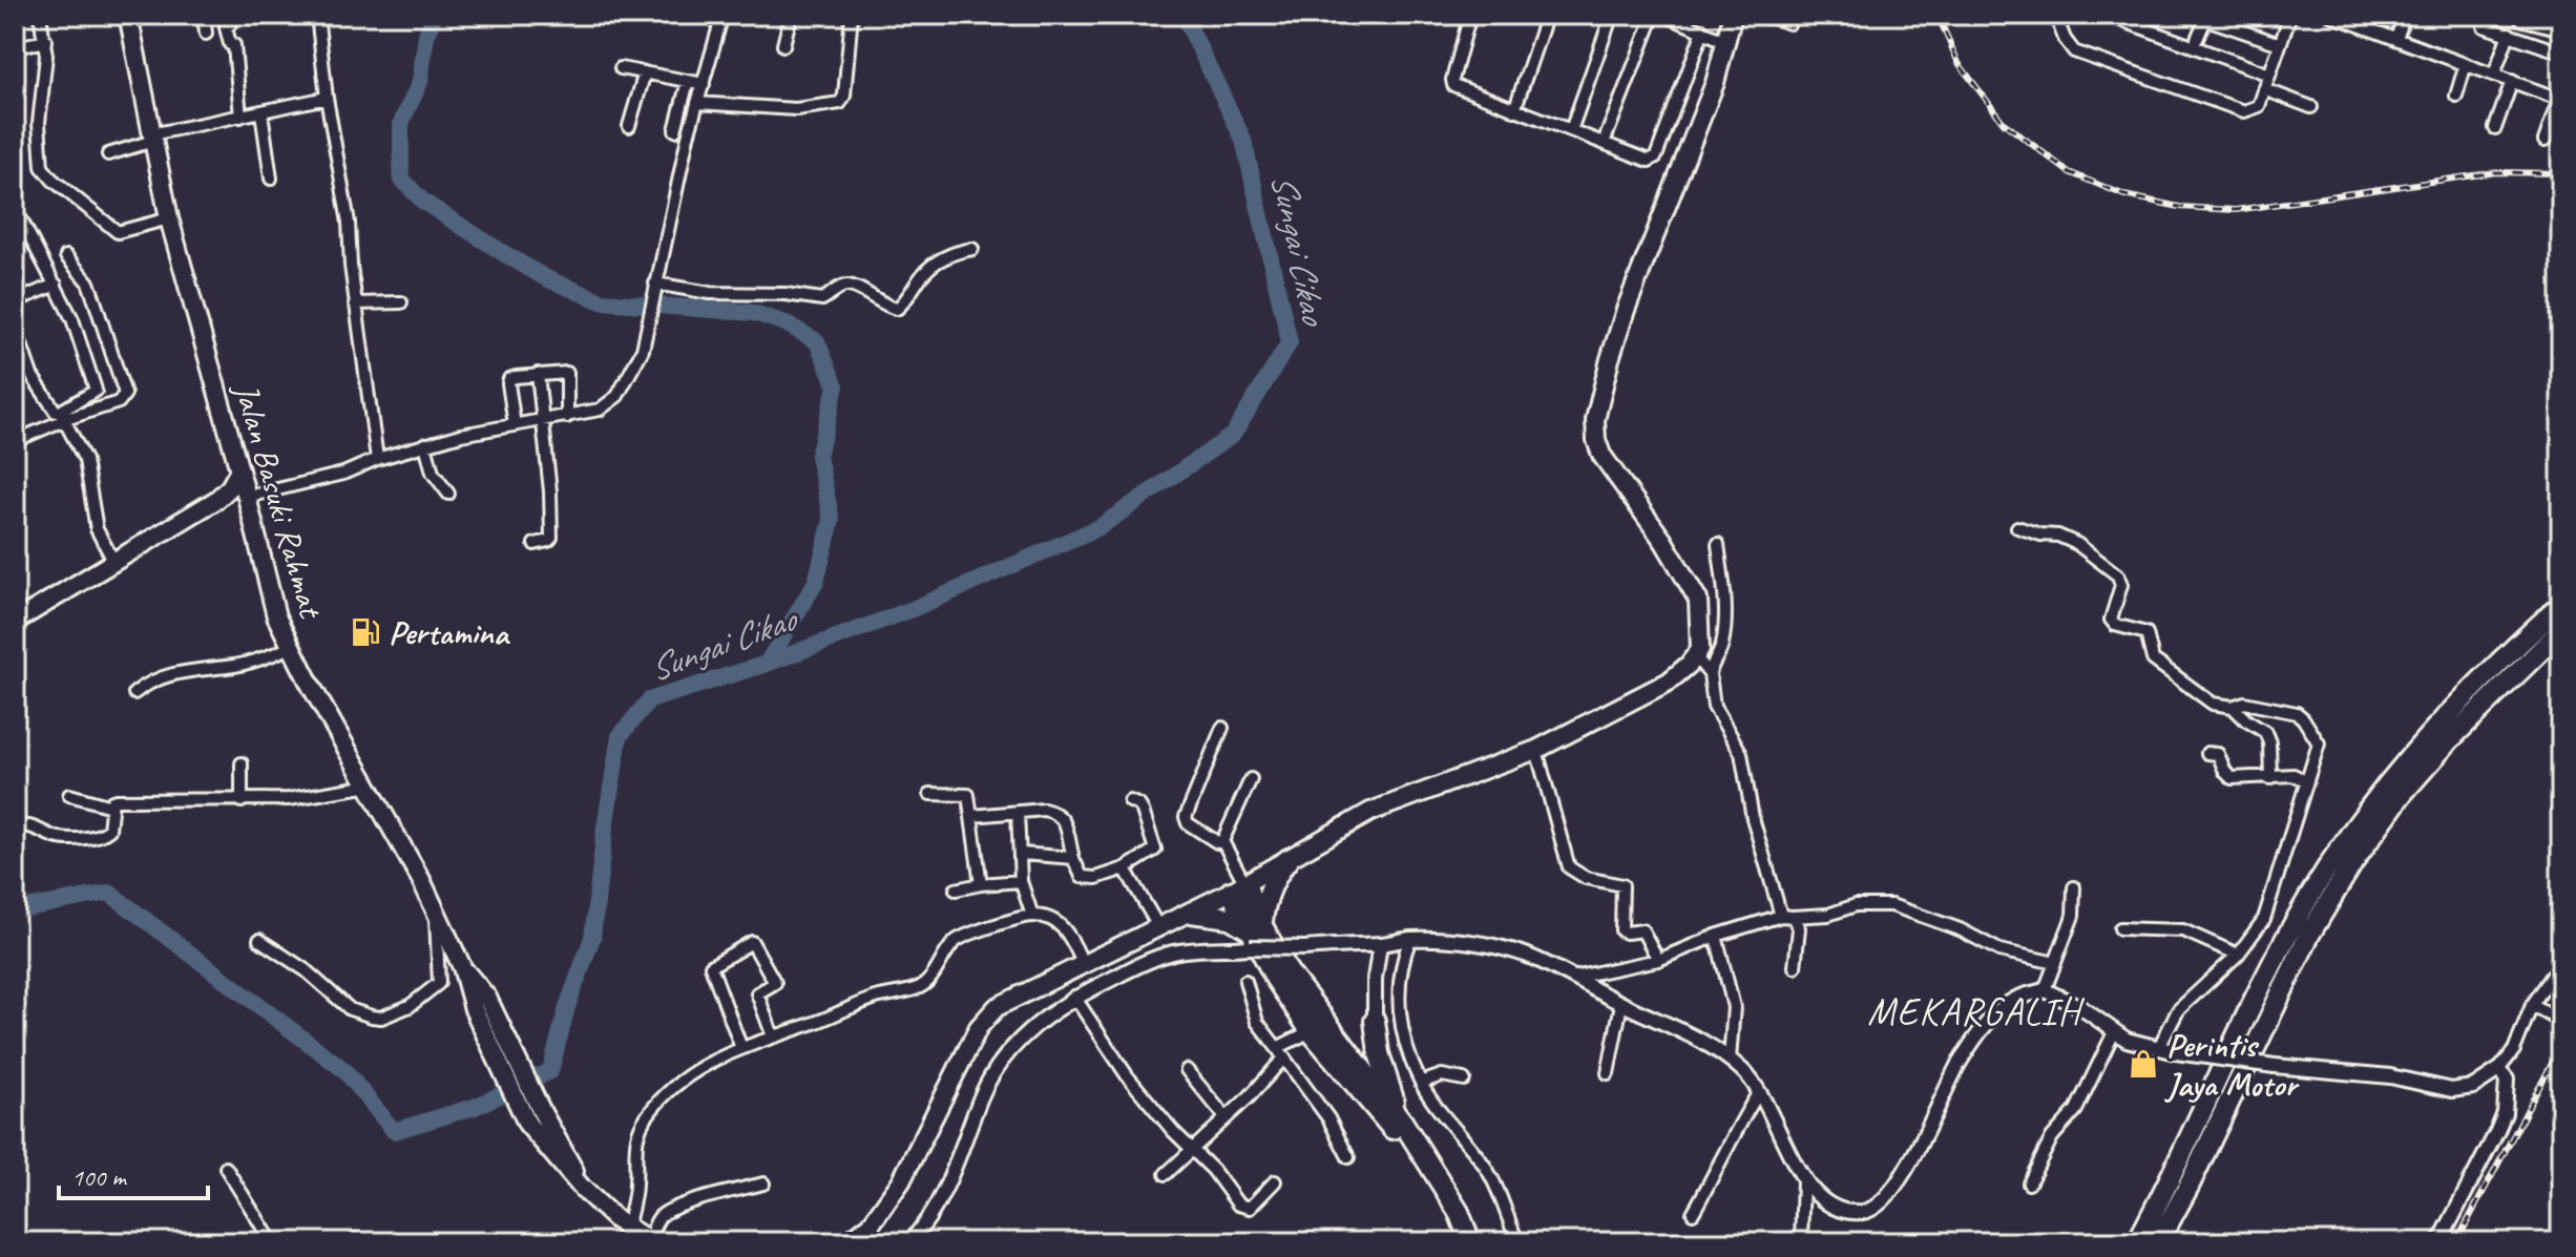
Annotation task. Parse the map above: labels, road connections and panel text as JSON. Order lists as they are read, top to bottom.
{
  "streets": {
    "highway": ["Jalan Basuki Rahmat"]
  },
  "districts": ["MEKARGALIH"],
  "water": ["Sungai Cikao"],
  "places": {
    "fuel station": ["Pertamina"],
    "shop": ["Perintis Jaya Motor"]
  },
  "scale_bar": "100 m"
}
